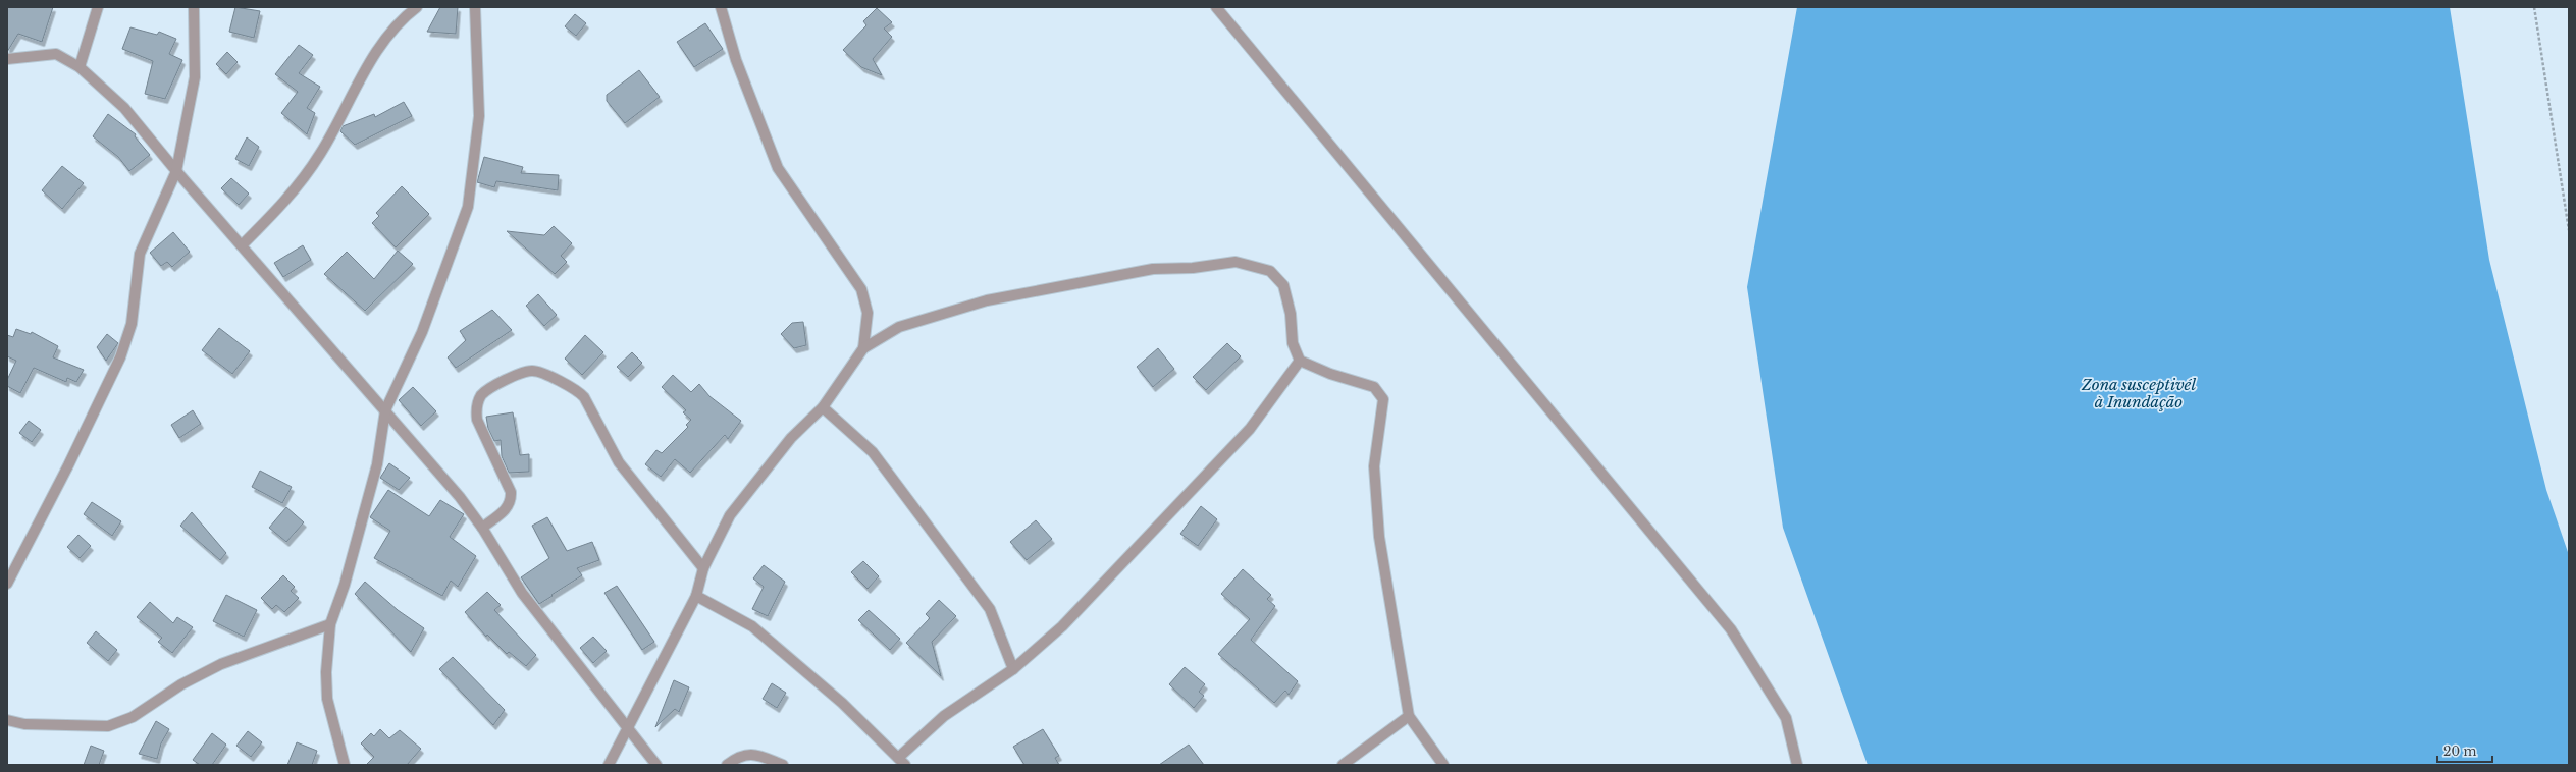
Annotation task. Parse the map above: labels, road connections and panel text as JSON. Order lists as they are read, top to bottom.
{
  "water": ["Zona susceptivél à Inundação"],
  "scale_bar": "20 m"
}
